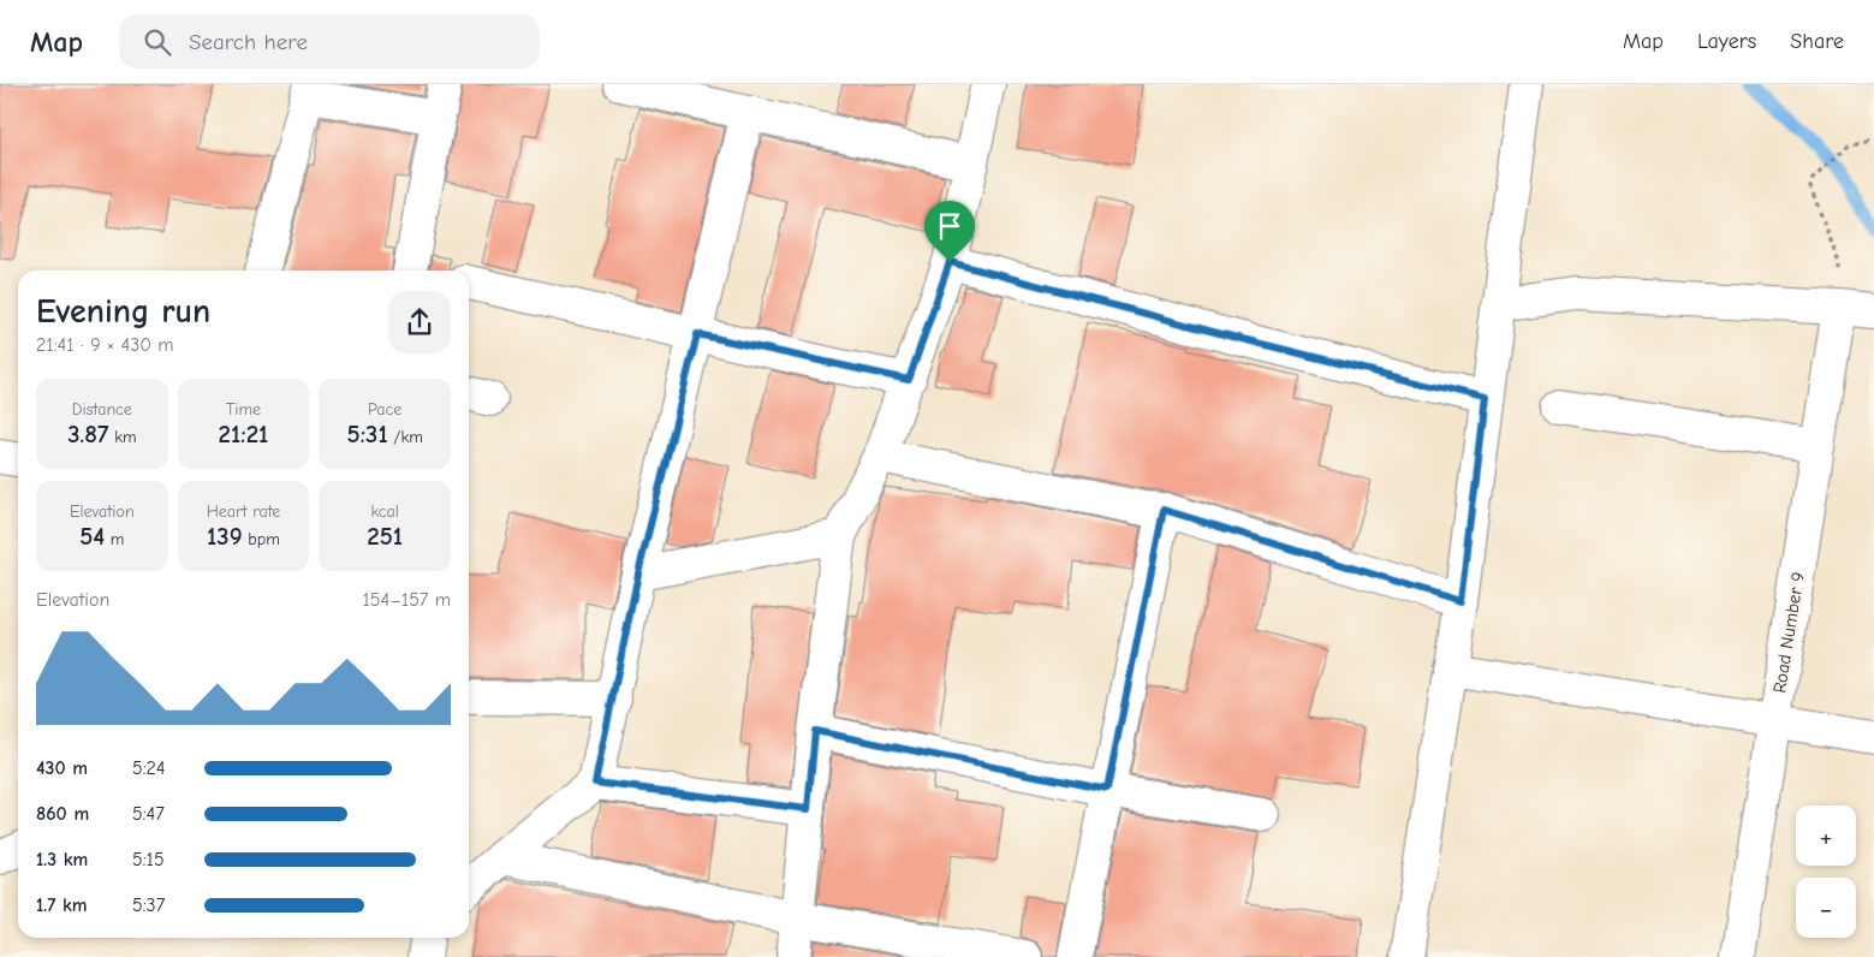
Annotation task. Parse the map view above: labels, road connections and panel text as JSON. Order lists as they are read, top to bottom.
{
  "streets": {
    "street": ["Road Number 9"]
  },
  "page": {
    "header": "Map",
    "search": "Search here",
    "nav": ["Map", "Layers", "Share"],
    "heading": ["Evening run", "21:41 · 9 × 430 m"],
    "stats": [
      ["Distance", "3.87 km"],
      ["Time", "21:21"],
      ["Pace", "5:31 /km"],
      ["Elevation", "54 m"],
      ["Heart rate", "139 bpm"],
      ["kcal", "251"]
    ],
    "chart": ["Elevation", "154–157 m"],
    "list": [
      {
        "name": "430 m",
        "note": "5:24"
      },
      {
        "name": "860 m",
        "note": "5:47"
      },
      {
        "name": "1.3 km",
        "note": "5:15"
      },
      {
        "name": "1.7 km",
        "note": "5:37"
      }
    ],
    "map_buttons": ["+", "−"]
  }
}
